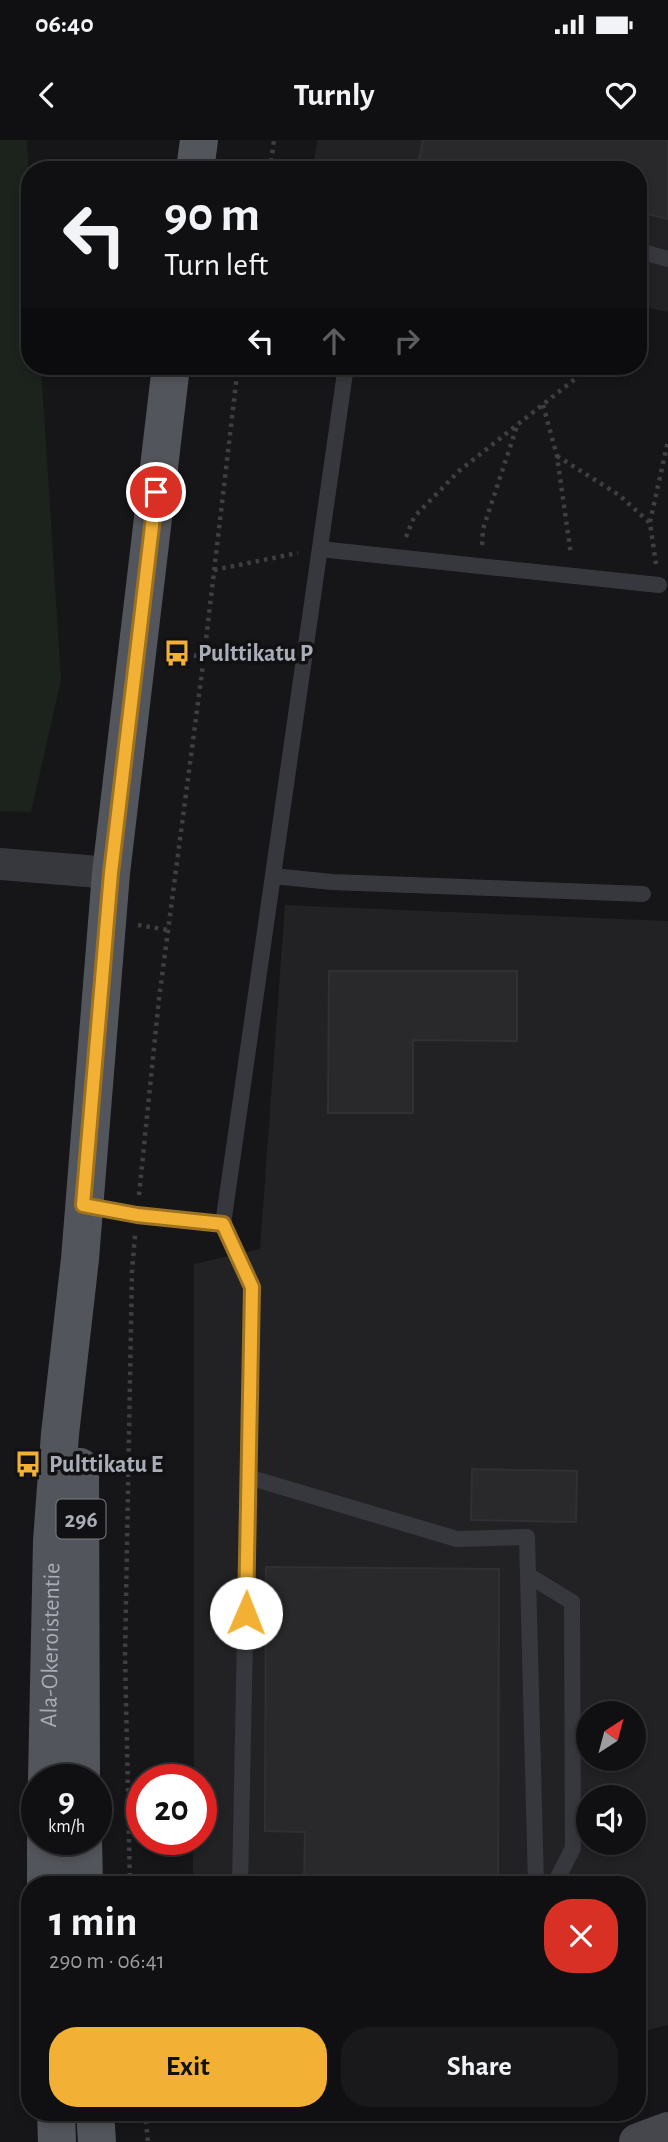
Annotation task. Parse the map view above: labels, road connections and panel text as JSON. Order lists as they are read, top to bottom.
{
  "streets": {
    "main road": ["296", "Ala-Okeroistentie"]
  },
  "places": {
    "bus stop": ["Pulttikatu P", "Pulttikatu E"]
  },
  "north": "top right",
  "page": {
    "status": "06:40",
    "header": "Turnly",
    "turn": ["90 m", "Turn left"],
    "speed": "9 km/h",
    "limit": "20",
    "heading": ["1 min", "290 m · 06:41"],
    "buttons": ["Exit", "Share"]
  }
}
